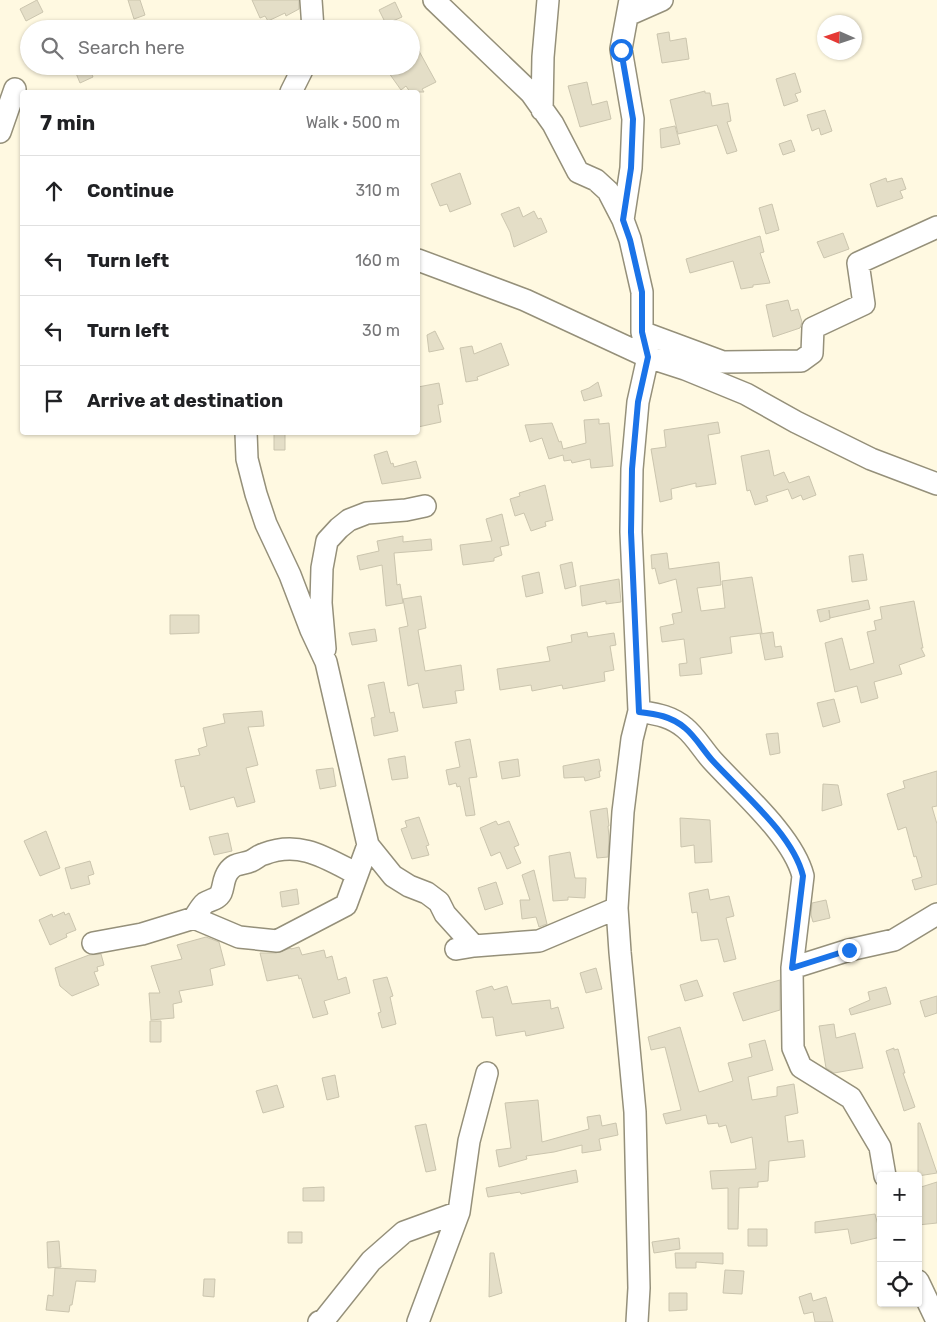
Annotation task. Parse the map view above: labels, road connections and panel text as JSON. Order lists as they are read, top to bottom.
{
  "north": "left",
  "page": {
    "search": "Search here",
    "heading": ["7 min", "Walk · 500 m"],
    "list": [
      ["Continue", "310 m"],
      ["Turn left", "160 m"],
      ["Turn left", "30 m"],
      "Arrive at destination"
    ],
    "map_buttons": ["+", "−"]
  }
}
